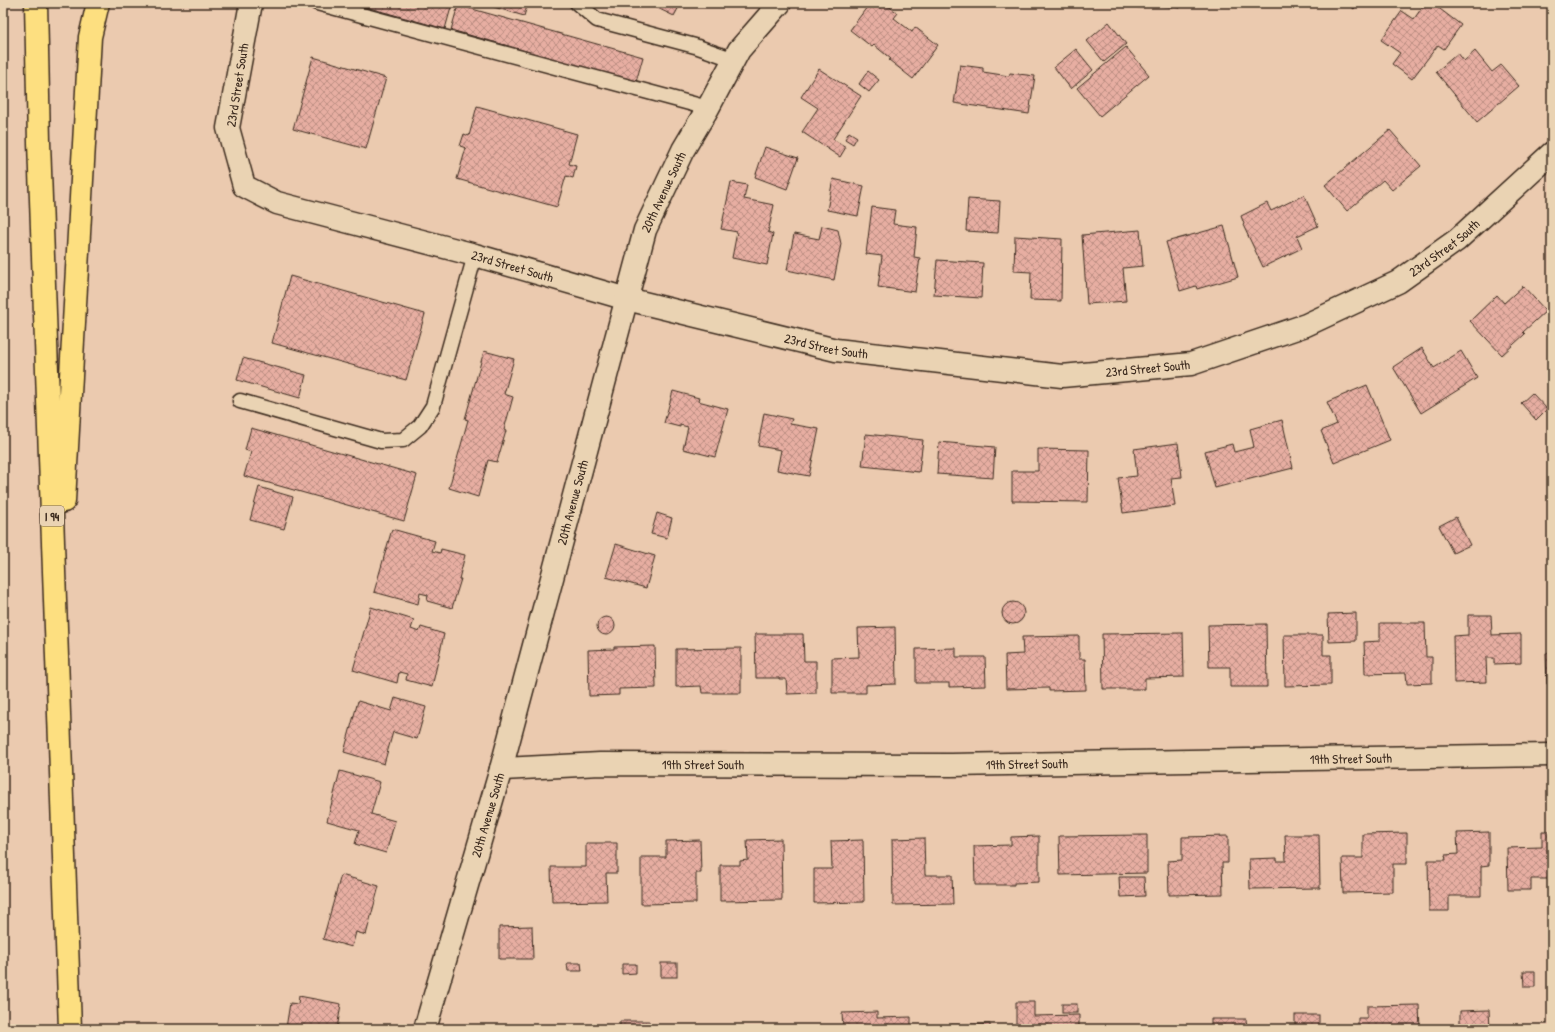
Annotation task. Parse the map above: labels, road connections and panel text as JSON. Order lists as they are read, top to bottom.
{
  "streets": {
    "highway": ["I 94"],
    "street": ["23rd Street South", "20th Avenue South", "19th Street South"]
  },
  "crossings": [
    ["23rd Street South", "20th Avenue South"],
    ["20th Avenue South", "19th Street South"]
  ]
}
